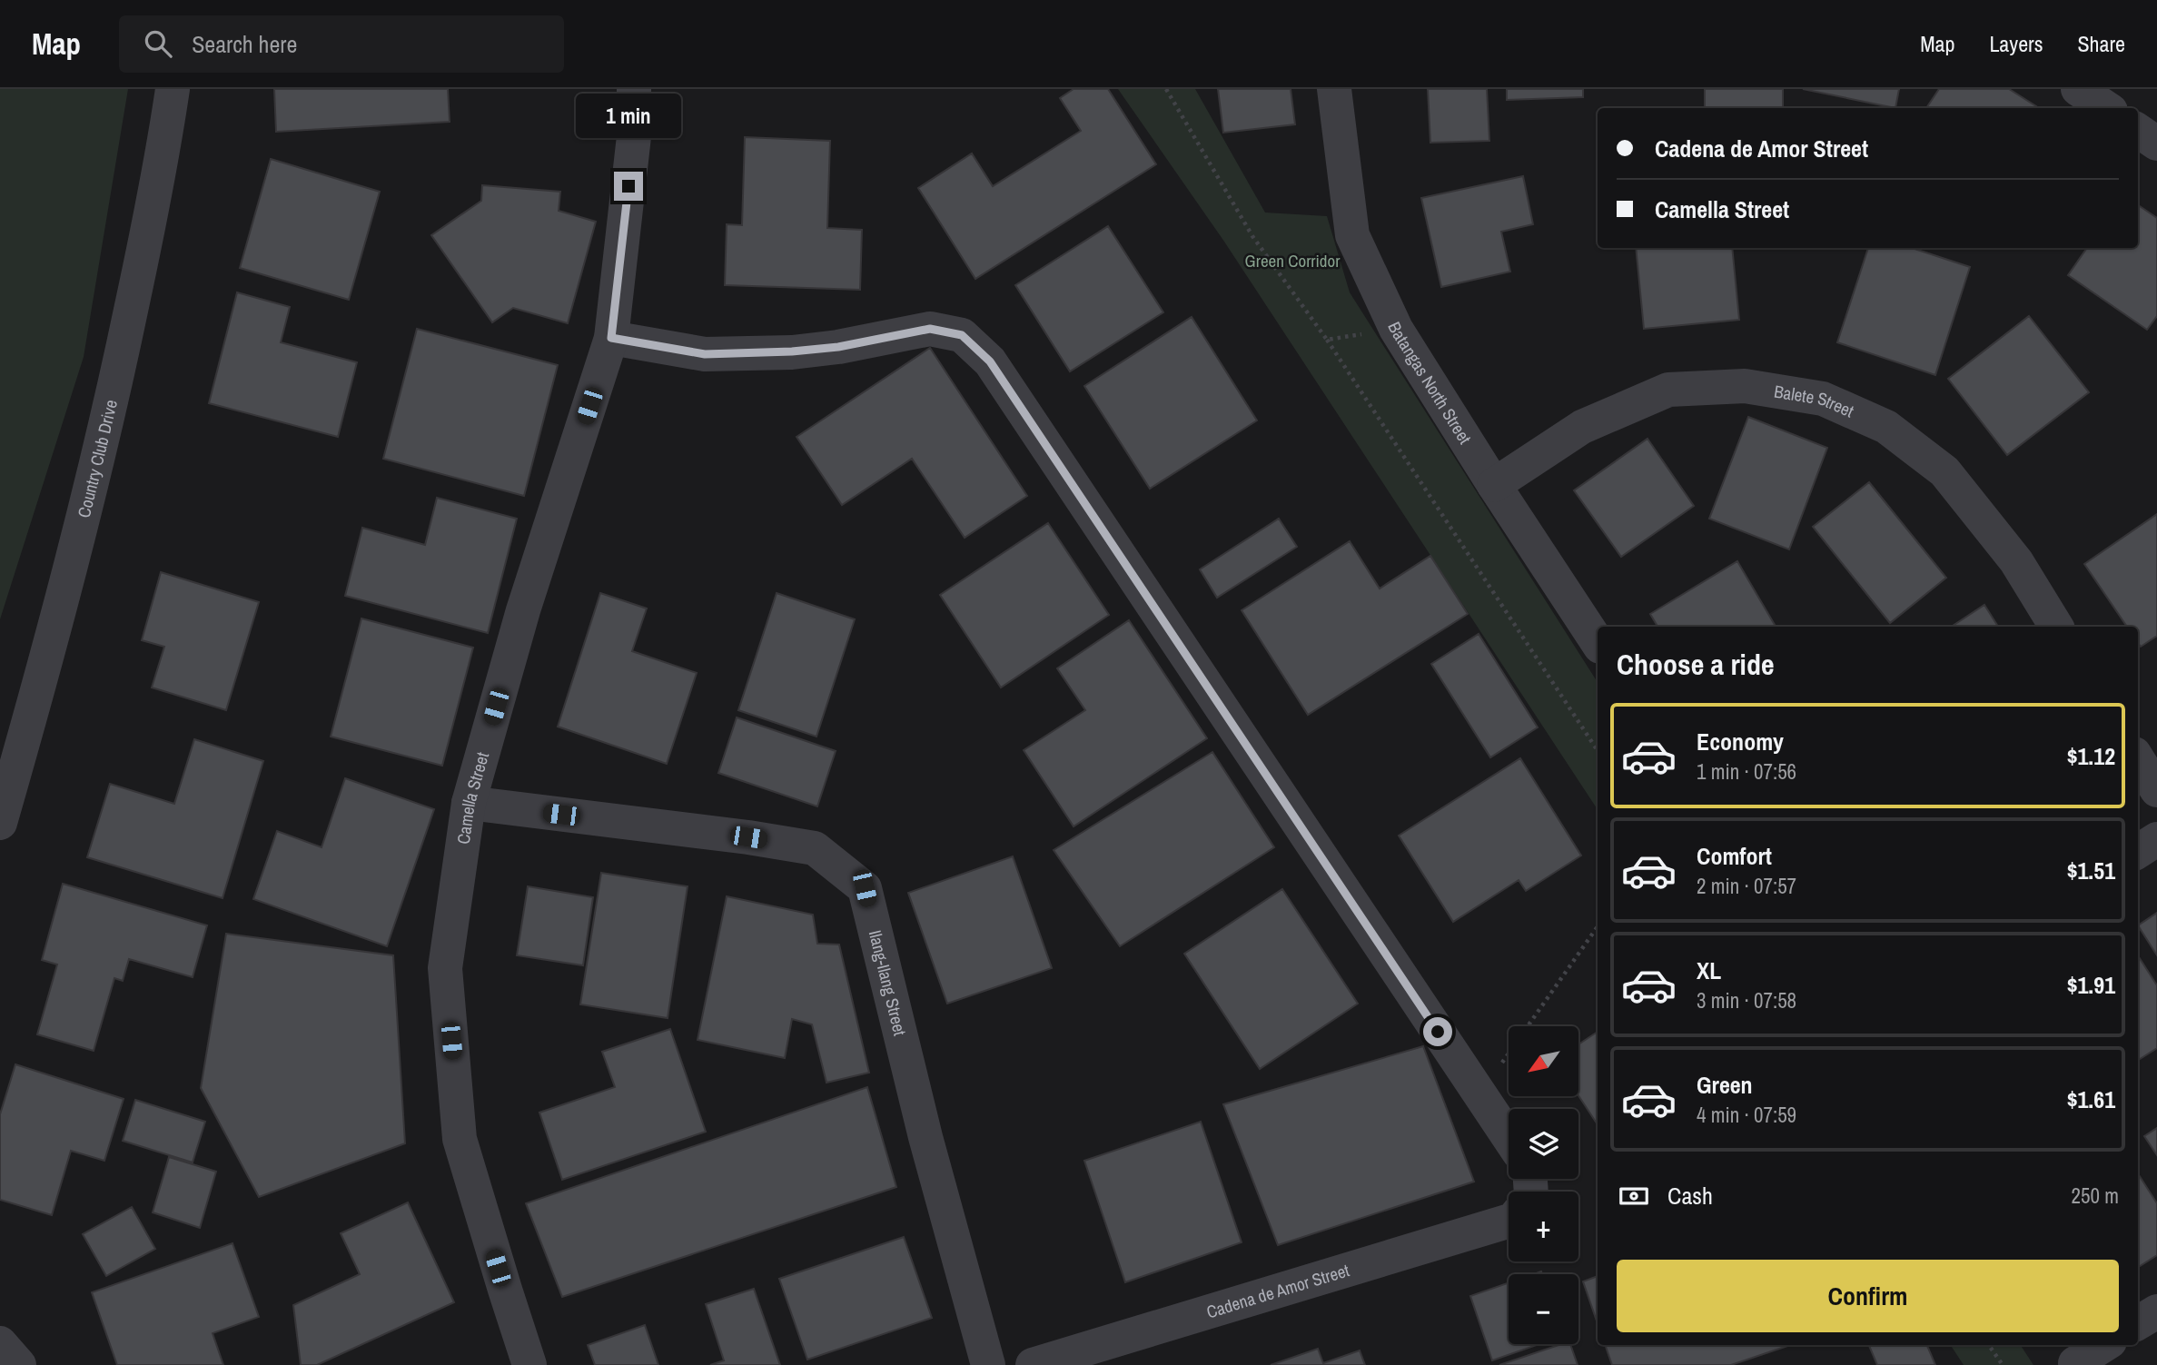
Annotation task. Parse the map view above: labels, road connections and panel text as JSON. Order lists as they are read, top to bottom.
{
  "streets": {
    "street": [
      "Batangas North Street",
      "Balete Street",
      "Country Club Drive",
      "Camella Street",
      "Ilang-Ilang Street",
      "Cadena de Amor Street"
    ]
  },
  "crossings": [
    ["Batangas North Street", "Balete Street"],
    ["Camella Street", "Ilang-Ilang Street"]
  ],
  "parks": ["Green Corridor"],
  "north": "bottom left",
  "page": {
    "header": "Map",
    "search": "Search here",
    "nav": ["Map", "Layers", "Share"],
    "bubble": "1 min",
    "banner": ["Cadena de Amor Street", "Camella Street"],
    "heading": "Choose a ride",
    "list": [
      {
        "name": "Economy",
        "note": "1 min · 07:56",
        "value": "$1.12"
      },
      {
        "name": "Comfort",
        "note": "2 min · 07:57",
        "value": "$1.51"
      },
      {
        "name": "XL",
        "note": "3 min · 07:58",
        "value": "$1.91"
      },
      {
        "name": "Green",
        "note": "4 min · 07:59",
        "value": "$1.61"
      }
    ],
    "map_buttons": ["+", "−"],
    "pay": ["Cash", "250 m"],
    "buttons": "Confirm"
  }
}
